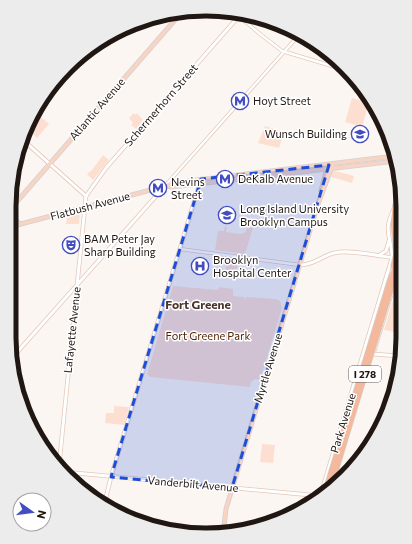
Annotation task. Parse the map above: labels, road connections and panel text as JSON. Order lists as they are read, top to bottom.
{
  "streets": {
    "highway": ["I 278"],
    "main road": [
      "Schermerhorn Street",
      "Atlantic Avenue",
      "Flatbush Avenue",
      "Lafayette Avenue",
      "Myrtle Avenue",
      "Park Avenue",
      "Vanderbilt Avenue"
    ]
  },
  "crossings": [
    ["Schermerhorn Street", "Lafayette Avenue"],
    ["Flatbush Avenue", "Lafayette Avenue"],
    ["Flatbush Avenue", "Myrtle Avenue"],
    ["Myrtle Avenue", "Vanderbilt Avenue"]
  ],
  "districts": ["Fort Greene"],
  "parks": ["Fort Greene Park"],
  "places": {
    "metro station": ["Hoyt Street", "DeKalb Avenue", "Nevins Street"],
    "school or university": ["Wunsch Building", "Long Island University Brooklyn Campus"],
    "theatre": ["BAM Peter Jay Sharp Building"],
    "hospital": ["Brooklyn Hospital Center"]
  },
  "north": "right"
}
